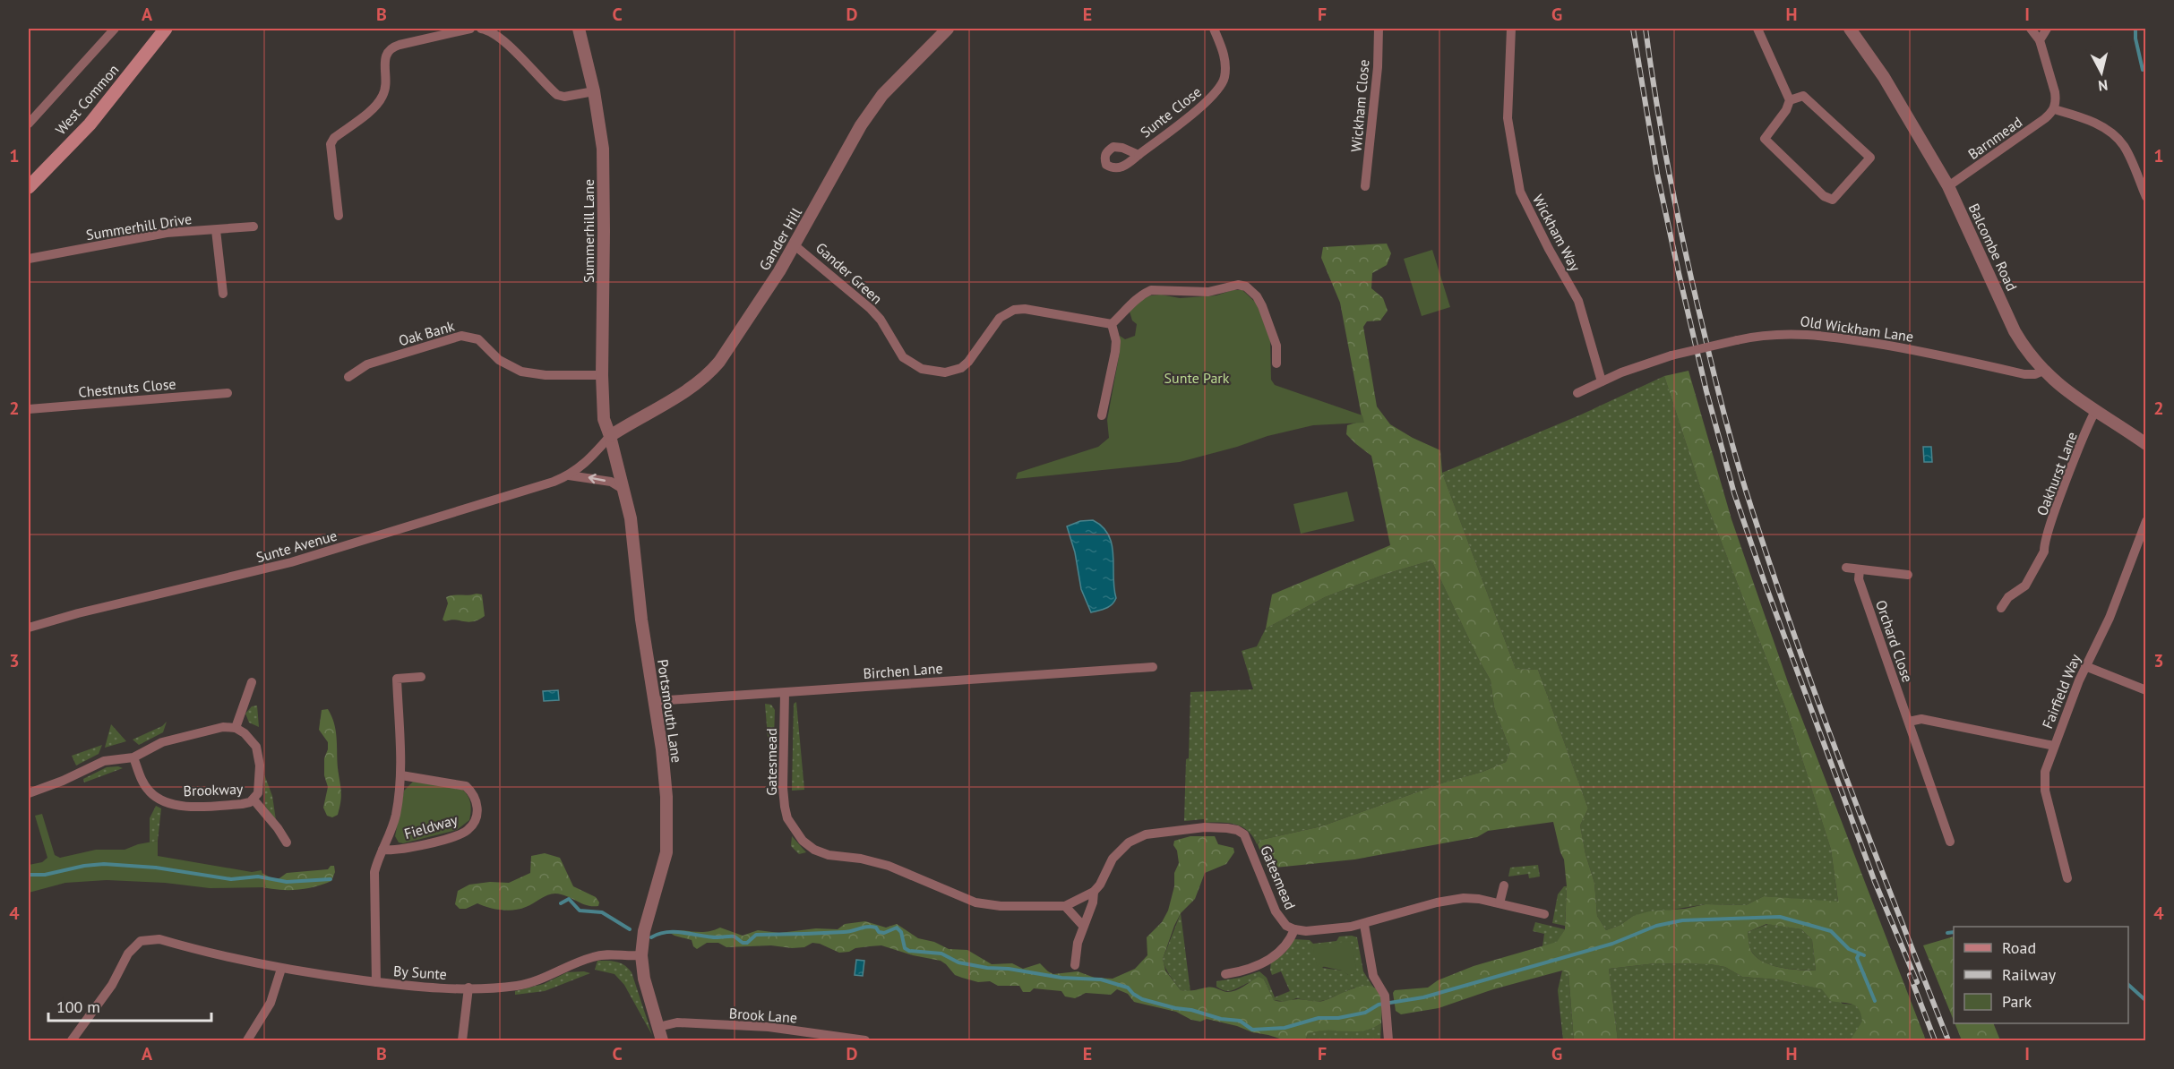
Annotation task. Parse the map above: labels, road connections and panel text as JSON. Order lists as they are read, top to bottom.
{
  "streets": {
    "main road": ["West Common"],
    "street": [
      "Wickham Close",
      "Sunte Close",
      "Barnmead",
      "Summerhill Drive",
      "Summerhill Lane",
      "Wickham Way",
      "Gander Hill",
      "Balcombe Road",
      "Gander Green",
      "Old Wickham Lane",
      "Oak Bank",
      "Chestnuts Close",
      "Oakhurst Lane",
      "Sunte Avenue",
      "Orchard Close",
      "Birchen Lane",
      "Fairfield Way",
      "Portsmouth Lane",
      "Gatesmead",
      "Brookway",
      "Fieldway",
      "By Sunte",
      "Brook Lane"
    ]
  },
  "crossings": [
    ["Barnmead", "Balcombe Road"],
    ["Summerhill Lane", "Gander Hill"],
    ["Summerhill Lane", "Oak Bank"],
    ["Summerhill Lane", "Sunte Avenue"],
    ["Summerhill Lane", "Portsmouth Lane"],
    ["Wickham Way", "Old Wickham Lane"],
    ["Gander Hill", "Gander Green"],
    ["Gander Hill", "Sunte Avenue"],
    ["Gander Hill", "Portsmouth Lane"],
    ["Balcombe Road", "Old Wickham Lane"],
    ["Balcombe Road", "Oakhurst Lane"],
    ["Sunte Avenue", "Portsmouth Lane"],
    ["Birchen Lane", "Portsmouth Lane"],
    ["Birchen Lane", "Gatesmead"],
    ["Portsmouth Lane", "By Sunte"],
    ["Portsmouth Lane", "Brook Lane"],
    ["Fieldway", "By Sunte"]
  ],
  "parks": ["Sunte Park"],
  "legend": ["Road", "Railway", "Park"],
  "scale_bar": "100 m",
  "north": "bottom",
  "grid": {
    "columns": [
      "A",
      "B",
      "C",
      "D",
      "E",
      "F",
      "G",
      "H",
      "I"
    ],
    "rows": [
      "1",
      "2",
      "3",
      "4"
    ]
  }
}
